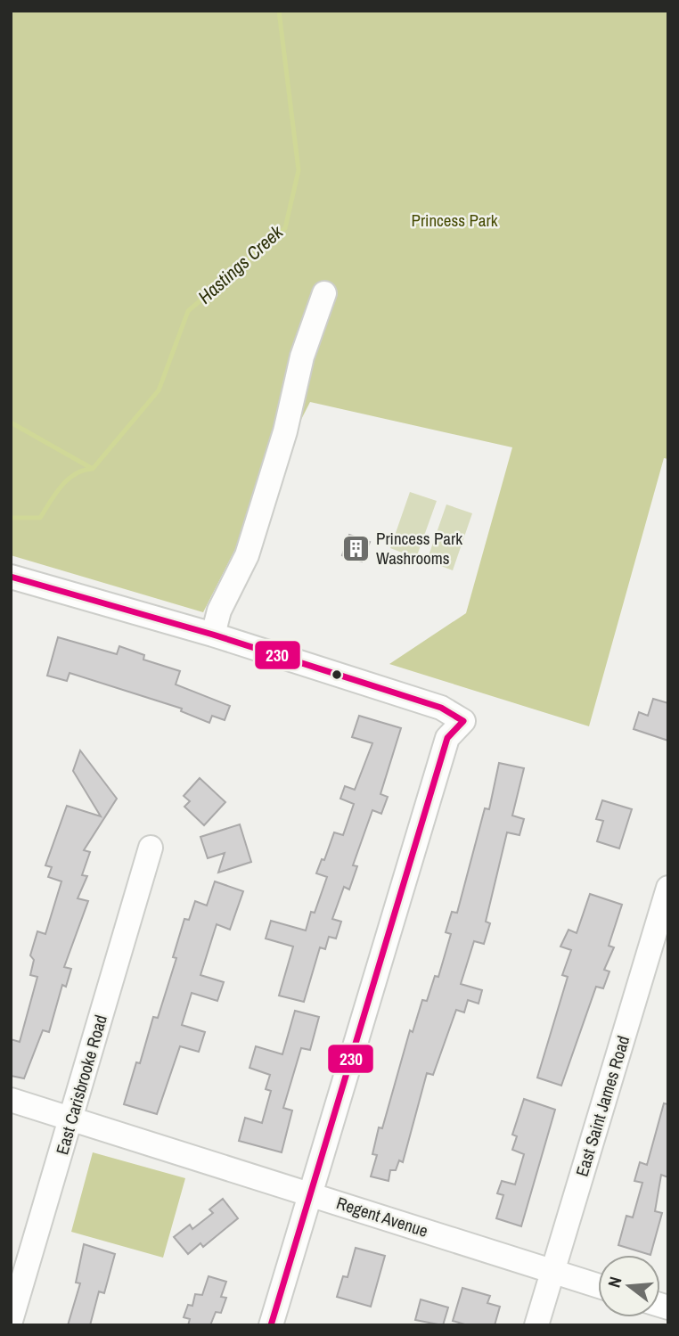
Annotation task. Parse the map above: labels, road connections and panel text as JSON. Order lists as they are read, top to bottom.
{
  "streets": {
    "street": ["East Carisbrooke Road", "East Saint James Road", "Regent Avenue"]
  },
  "crossings": [
    ["East Carisbrooke Road", "Regent Avenue"],
    ["East Saint James Road", "Regent Avenue"]
  ],
  "water": ["Hastings Creek"],
  "parks": ["Princess Park"],
  "places": {
    "building": ["Princess Park Washrooms"]
  },
  "lines": ["transit line 230"],
  "north": "left"
}
